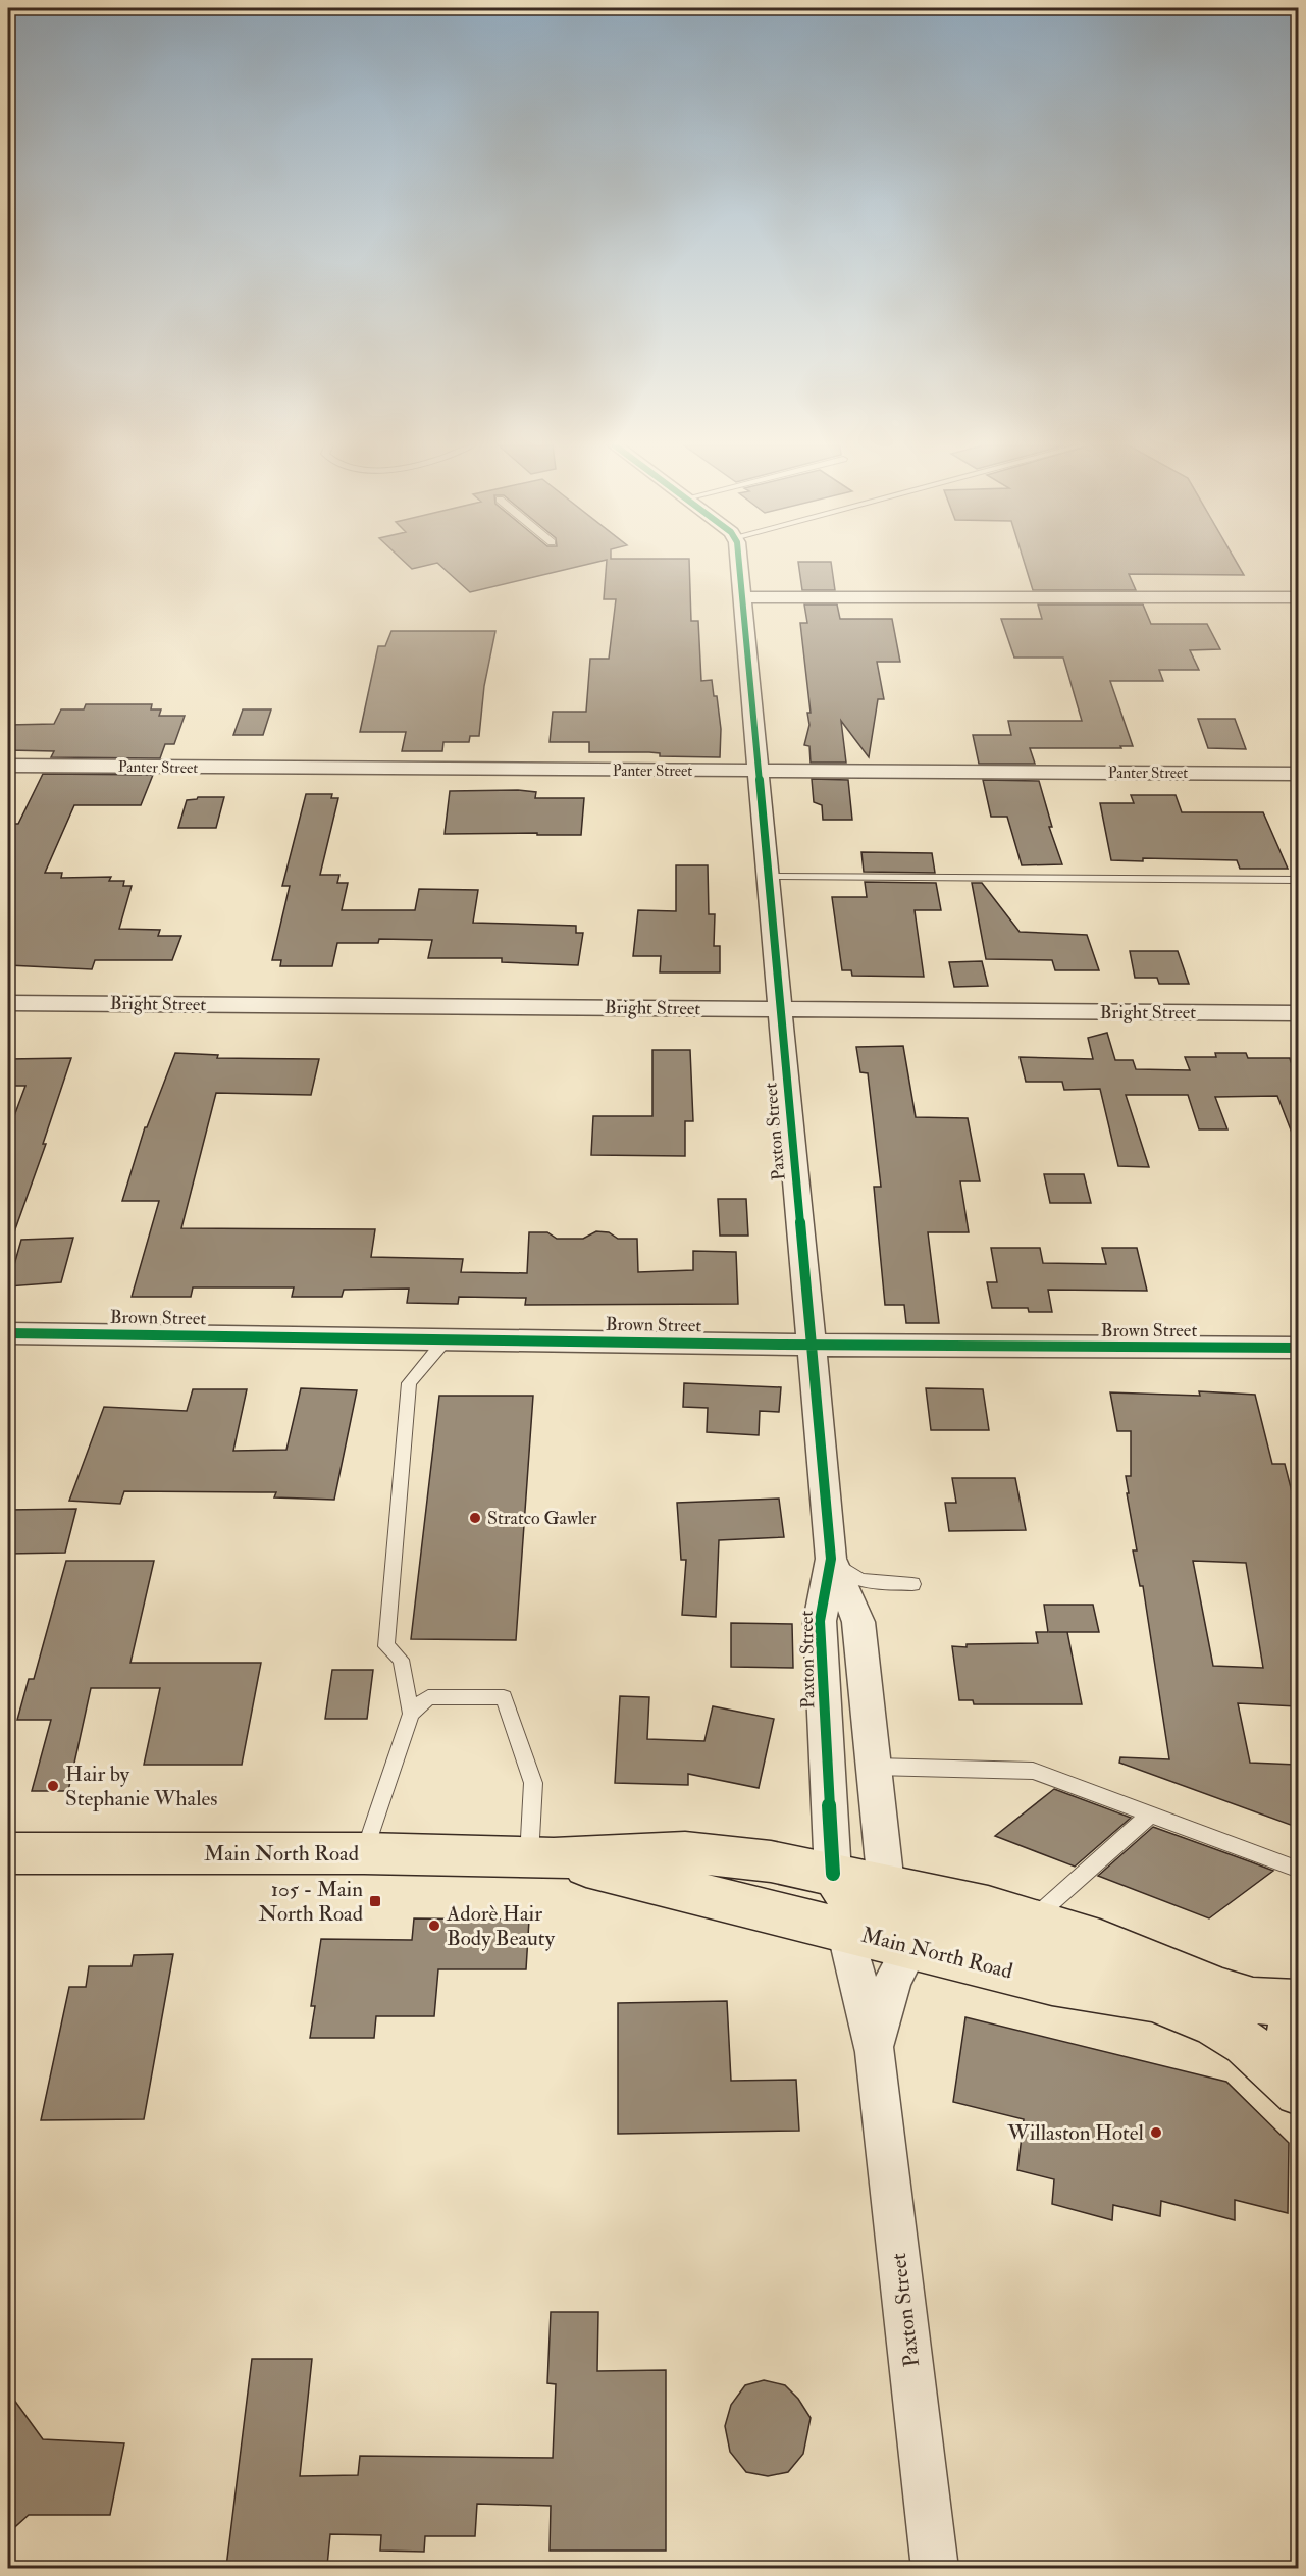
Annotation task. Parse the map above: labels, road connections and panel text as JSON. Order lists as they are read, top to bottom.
{
  "streets": {
    "main road": ["Main North Road"],
    "street": [
      "Panter Street",
      "Bright Street",
      "Paxton Street",
      "Brown Street"
    ]
  },
  "crossings": [
    ["Panter Street", "Paxton Street"],
    ["Bright Street", "Paxton Street"],
    ["Paxton Street", "Brown Street"],
    ["Paxton Street", "Main North Road"]
  ],
  "places": {
    "other": [
      "Stratco Gawler",
      "Hair by Stephanie Whales",
      "Adorè Hair Body Beauty",
      "Willaston Hotel"
    ],
    "transit": ["105 - Main North Road"]
  }
}
